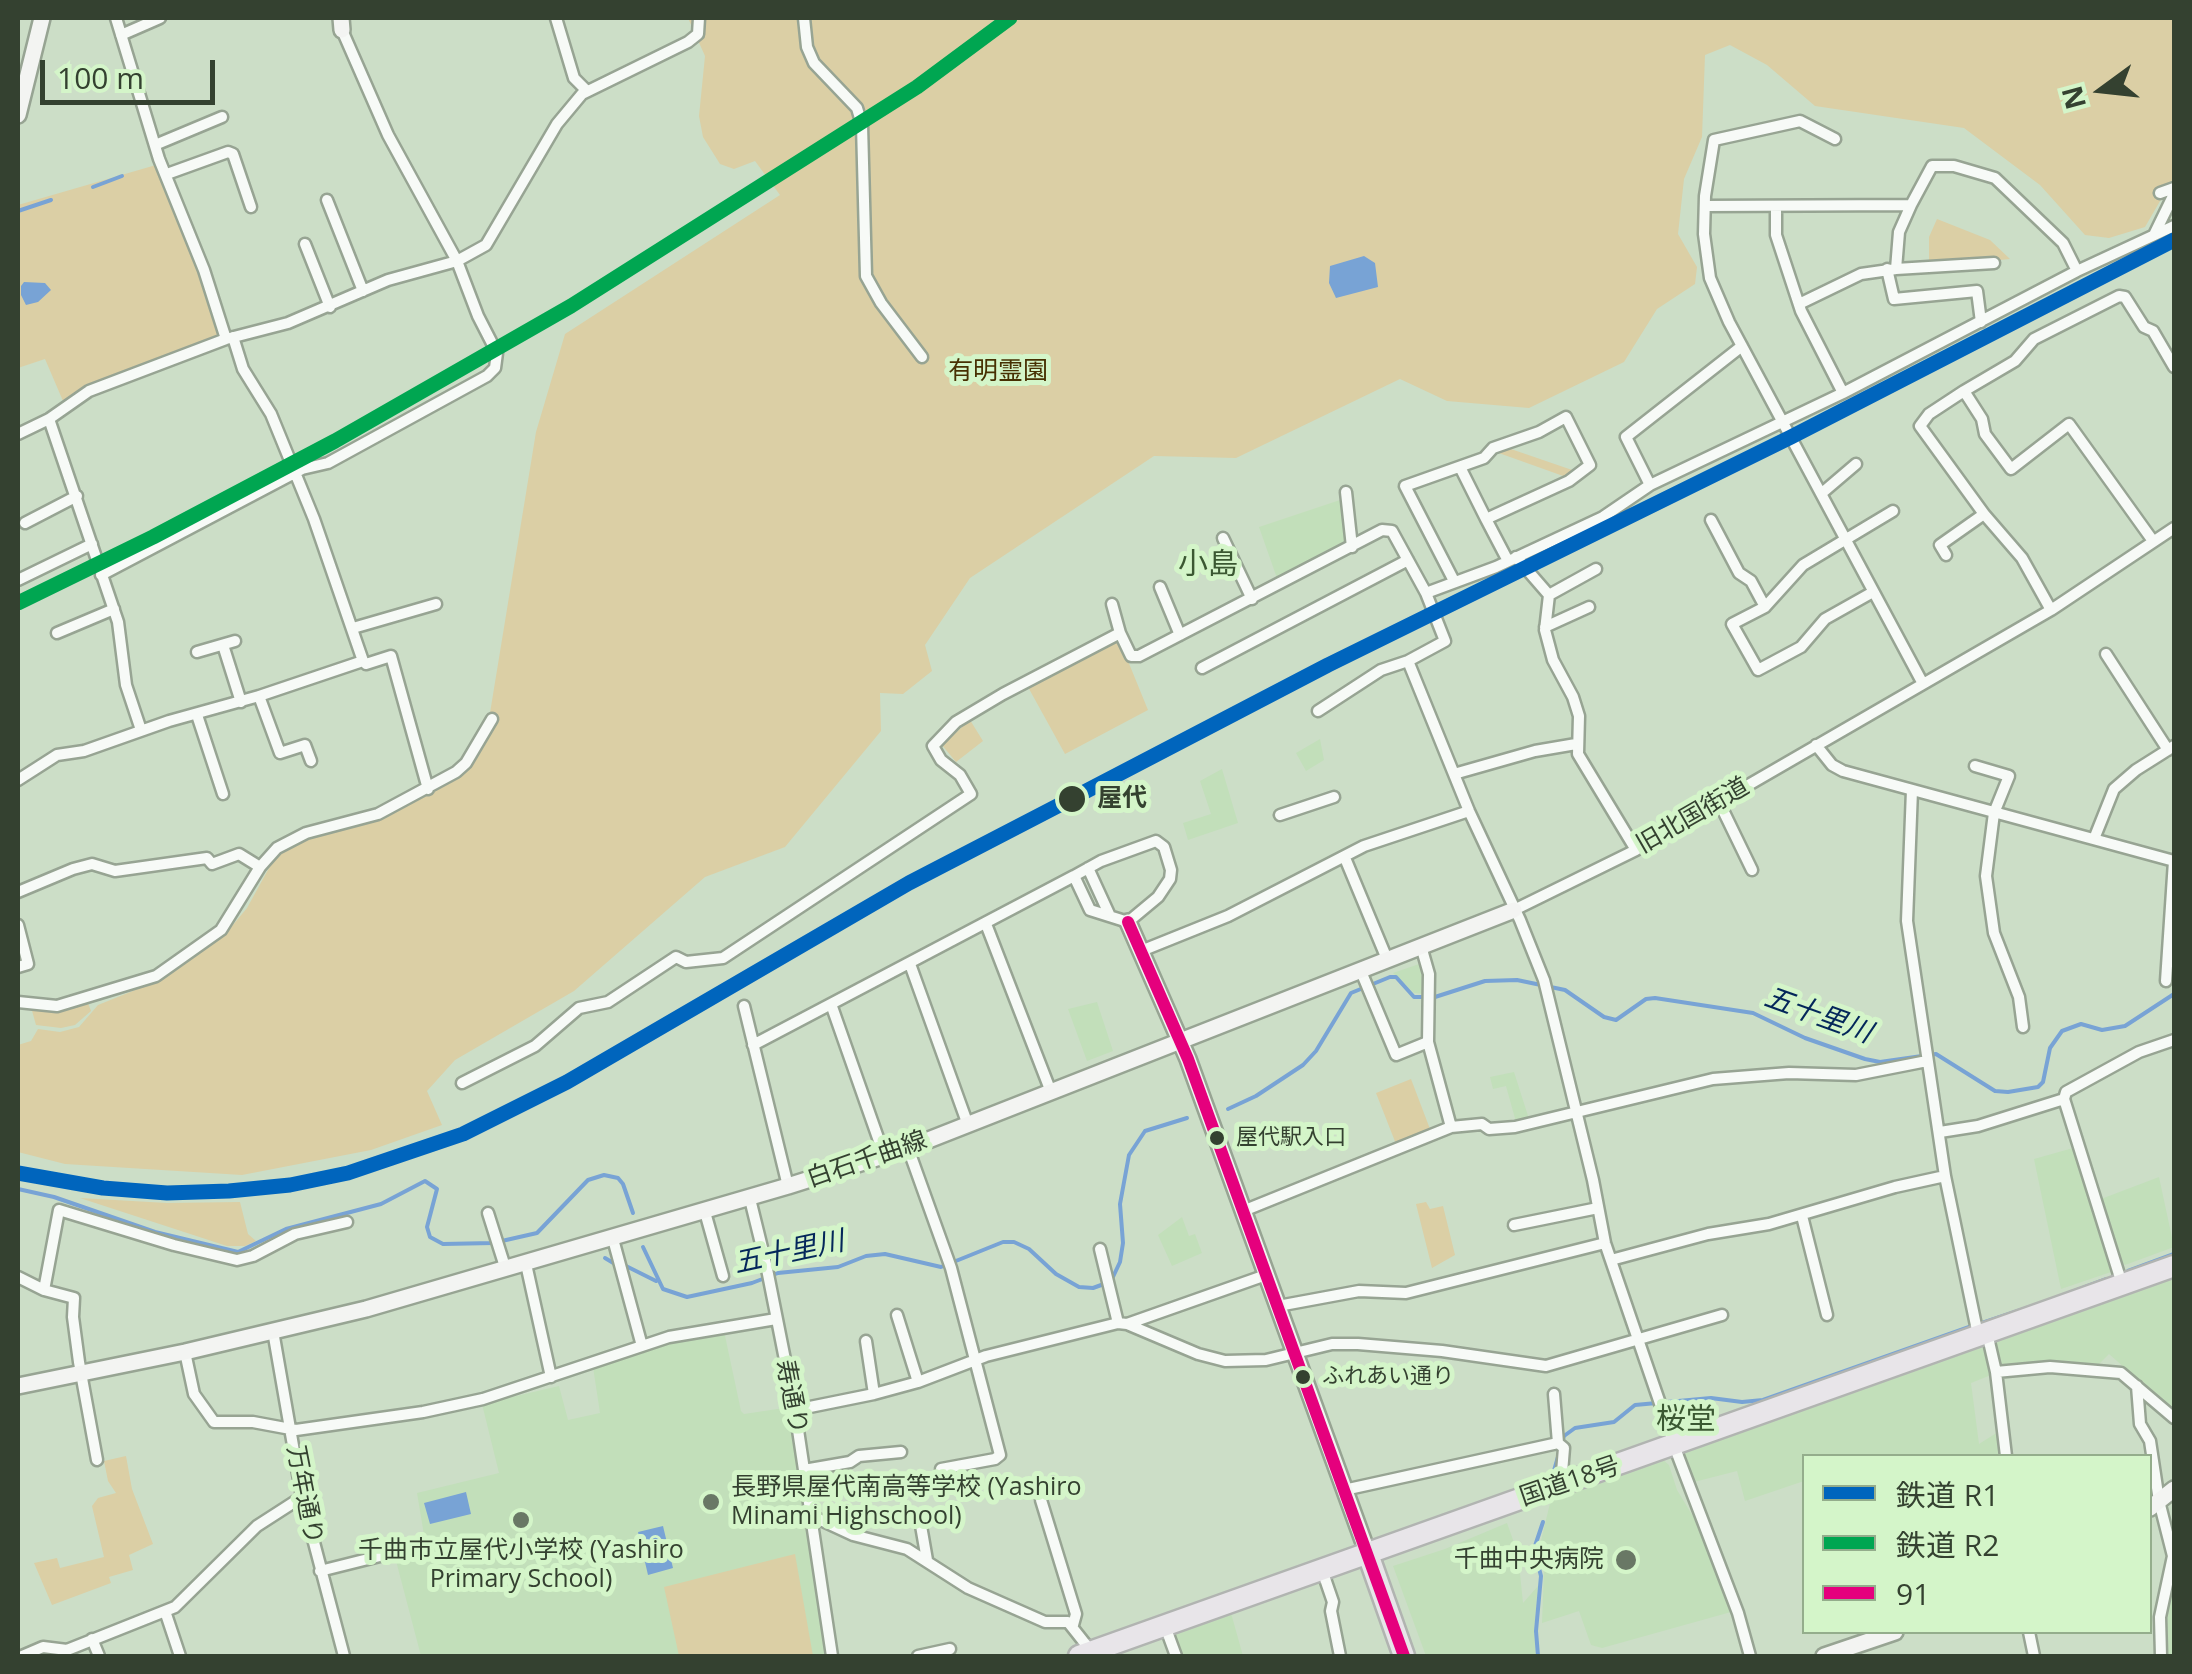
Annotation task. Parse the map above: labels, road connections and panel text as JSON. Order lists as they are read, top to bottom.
{
  "streets": {
    "highway": ["国道18号"],
    "main road": ["旧北国街道", "白石千曲線"],
    "street": ["寿通り", "万年通り"]
  },
  "crossings": [
    ["旧北国街道", "白石千曲線"],
    ["白石千曲線", "寿通り"],
    ["白石千曲線", "万年通り"]
  ],
  "districts": ["小島", "桜堂"],
  "water": ["五十里川"],
  "parks": ["有明霊園"],
  "places": [
    "屋代",
    "屋代駅入口",
    "ふれあい通り",
    "長野県屋代南高等学校 (Yashiro Minami Highschool)",
    "千曲市立屋代小学校 (Yashiro Primary School)",
    "千曲中央病院"
  ],
  "lines": ["rail line R2", "rail line R1", "transit line 91"],
  "legend": ["鉄道 R1", "鉄道 R2", "91"],
  "scale_bar": "100 m",
  "north": "left"
}
